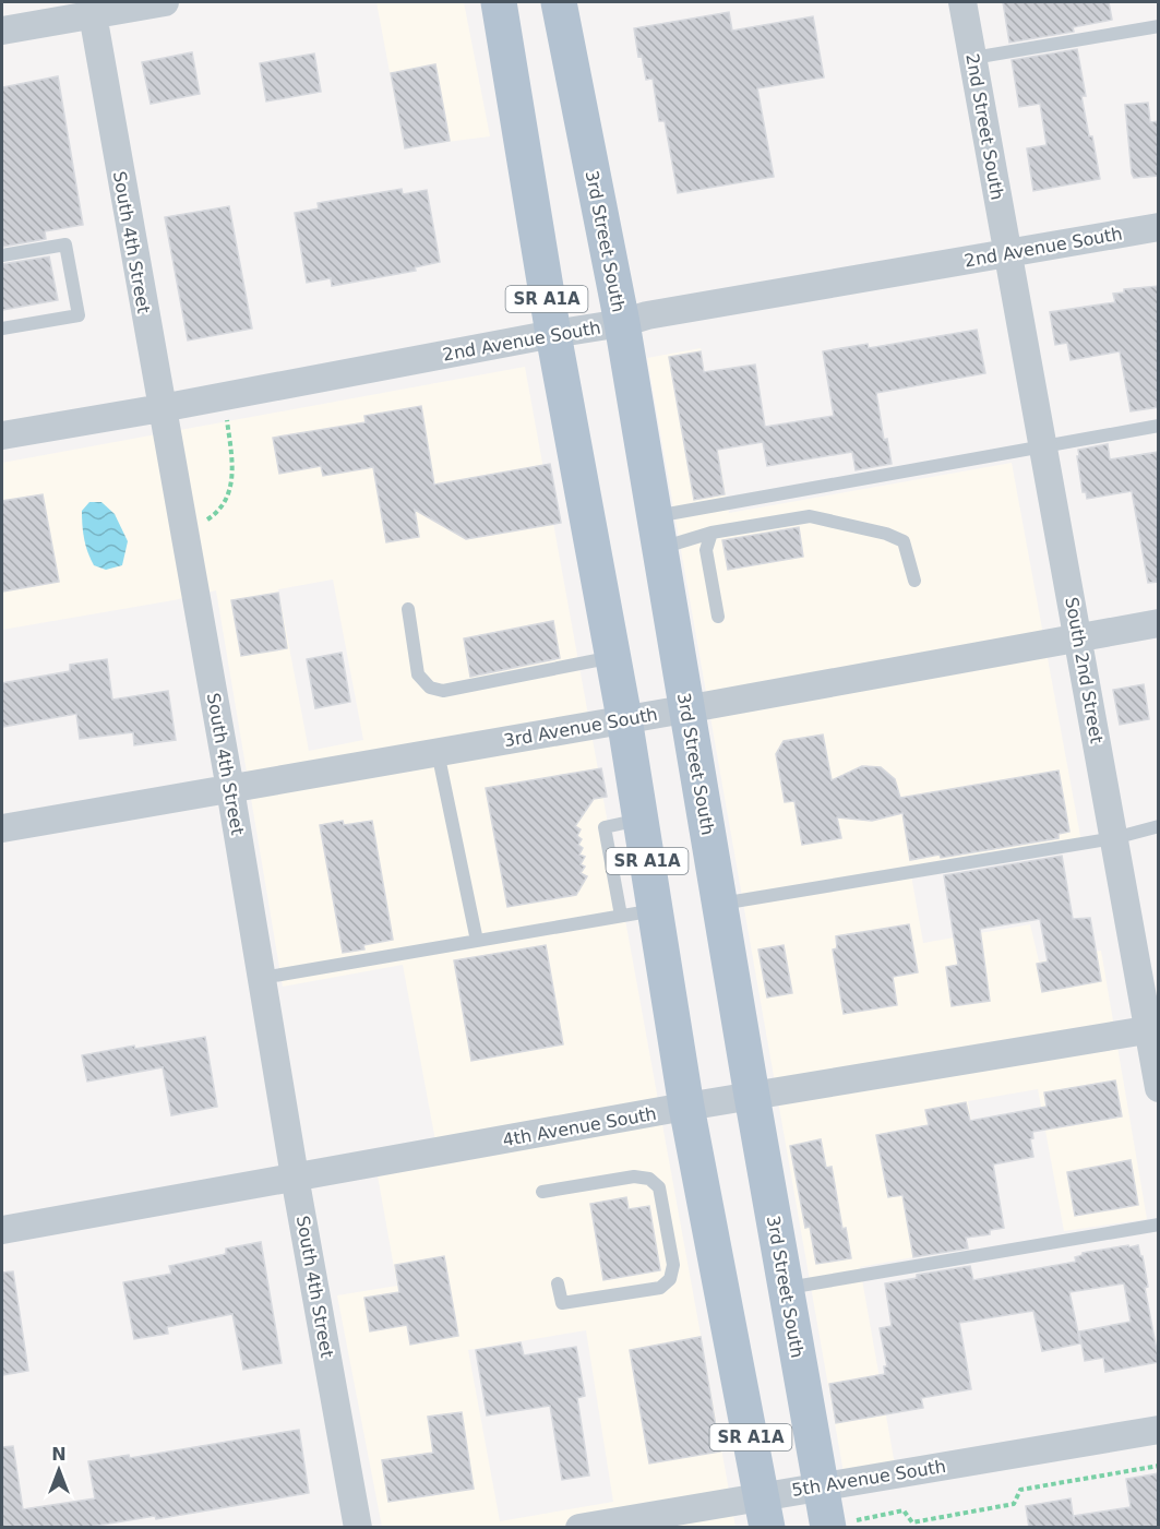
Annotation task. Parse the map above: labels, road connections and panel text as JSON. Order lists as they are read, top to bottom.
{
  "streets": {
    "main road": ["3rd Street South", "SR A1A"],
    "street": [
      "2nd Street South",
      "South 4th Street",
      "2nd Avenue South",
      "South 2nd Street",
      "3rd Avenue South",
      "4th Avenue South",
      "5th Avenue South"
    ]
  },
  "crossings": [
    ["2nd Street South", "2nd Avenue South"],
    ["2nd Street South", "South 2nd Street"],
    ["3rd Street South", "2nd Avenue South"],
    ["3rd Street South", "3rd Avenue South"],
    ["3rd Street South", "4th Avenue South"],
    ["3rd Street South", "5th Avenue South"],
    ["South 4th Street", "2nd Avenue South"],
    ["South 4th Street", "3rd Avenue South"],
    ["South 4th Street", "4th Avenue South"],
    ["2nd Avenue South", "SR A1A"],
    ["2nd Avenue South", "South 2nd Street"],
    ["SR A1A", "3rd Avenue South"],
    ["SR A1A", "4th Avenue South"],
    ["SR A1A", "5th Avenue South"],
    ["South 2nd Street", "3rd Avenue South"],
    ["South 2nd Street", "4th Avenue South"]
  ],
  "north": "top"
}
